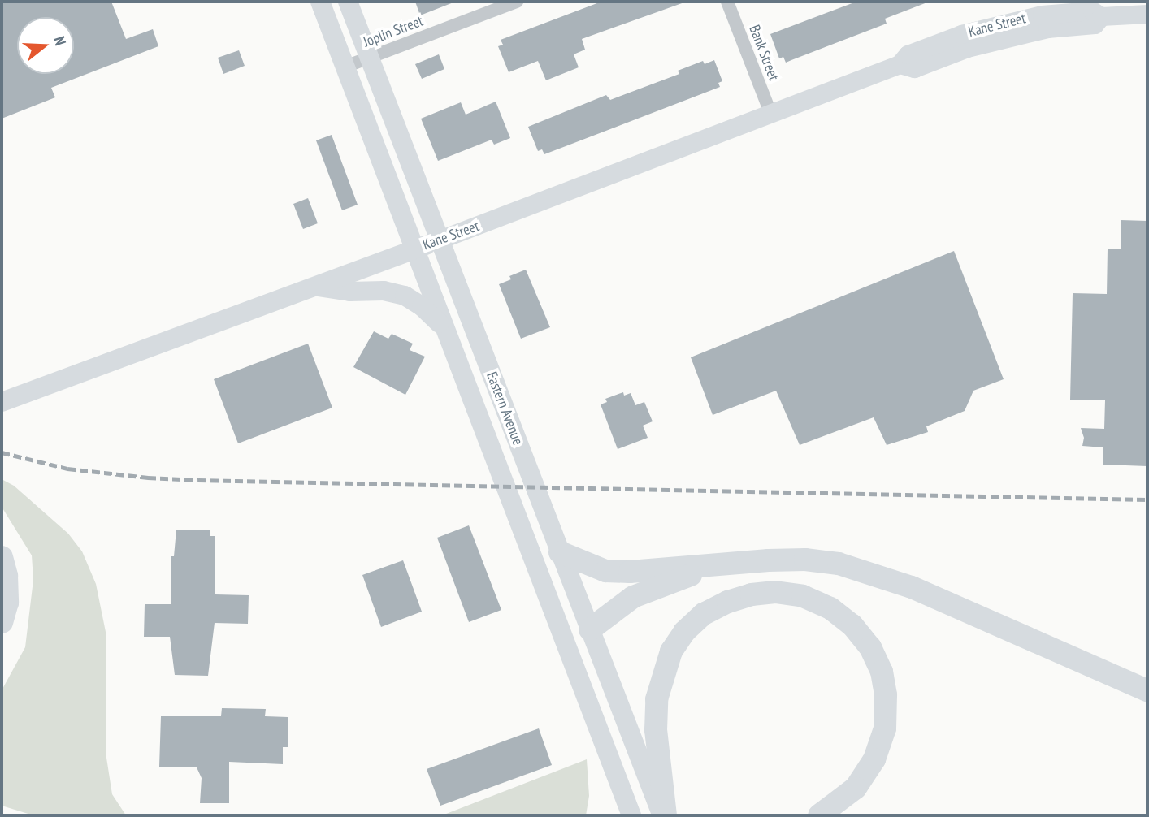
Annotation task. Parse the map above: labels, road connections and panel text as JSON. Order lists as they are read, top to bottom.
{
  "streets": {
    "main road": ["Kane Street", "Eastern Avenue"],
    "street": ["Joplin Street", "Bank Street"]
  },
  "crossings": [
    ["Kane Street", "Bank Street"],
    ["Kane Street", "Eastern Avenue"],
    ["Joplin Street", "Eastern Avenue"]
  ],
  "north": "right"
}
